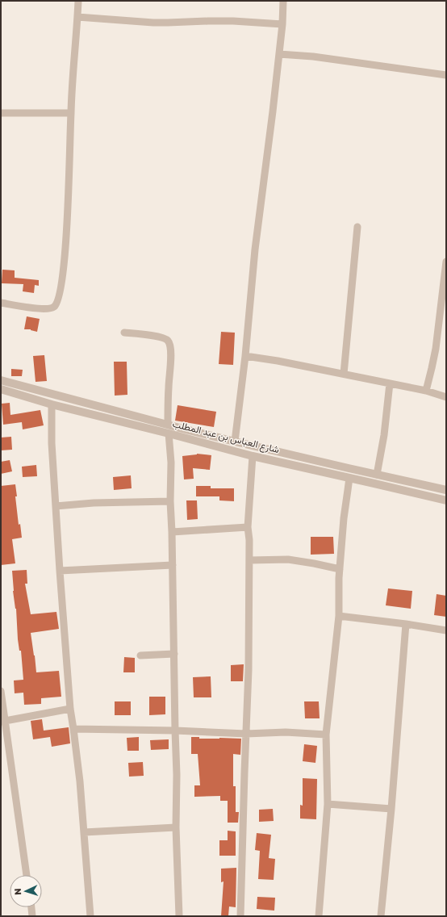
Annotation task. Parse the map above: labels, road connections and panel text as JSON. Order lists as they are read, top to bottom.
{
  "streets": {
    "street": ["شارع العباس بن عبد المطلب"]
  },
  "north": "left"
}
